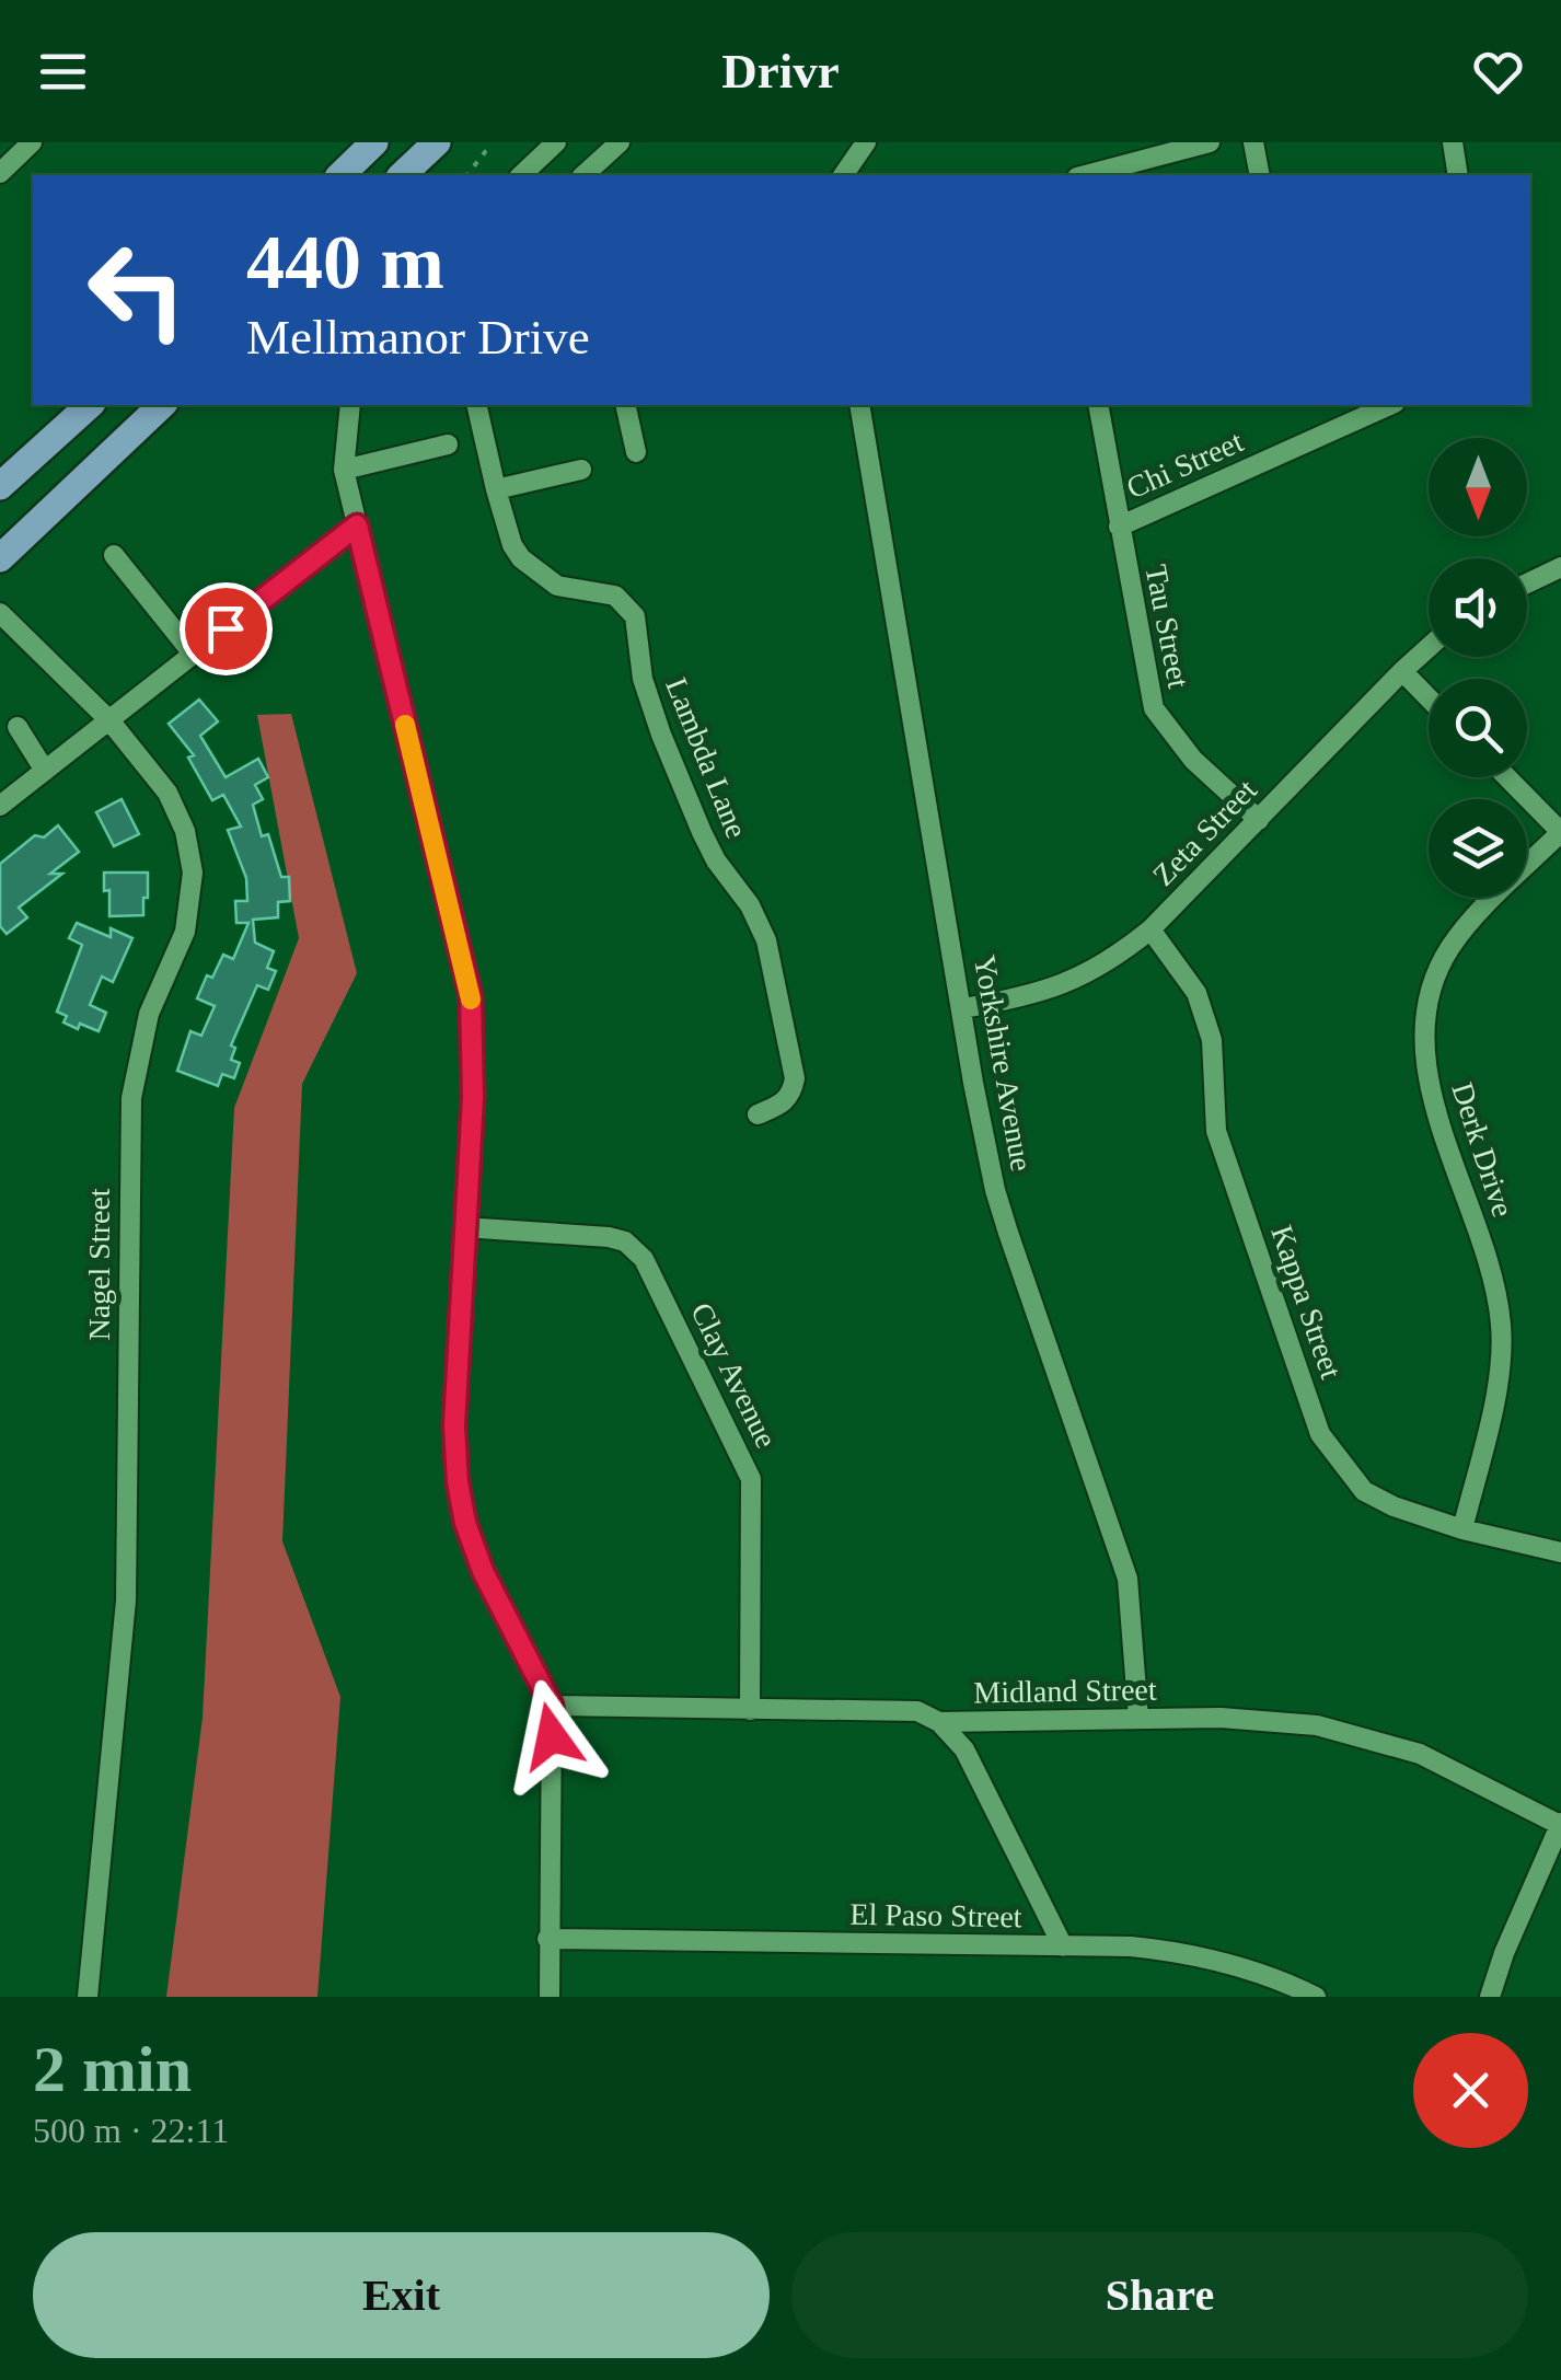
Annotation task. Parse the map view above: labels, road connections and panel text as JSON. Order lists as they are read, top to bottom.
{
  "streets": {
    "street": [
      "Chi Street",
      "Tau Street",
      "Lambda Lane",
      "Zeta Street",
      "Yorkshire Avenue",
      "Derk Drive",
      "Nagel Street",
      "Kappa Street",
      "Clay Avenue",
      "Midland Street",
      "El Paso Street"
    ]
  },
  "crossings": [
    ["Chi Street", "Tau Street"],
    ["Tau Street", "Zeta Street"],
    ["Zeta Street", "Yorkshire Avenue"],
    ["Zeta Street", "Kappa Street"],
    ["Yorkshire Avenue", "Midland Street"],
    ["Derk Drive", "Kappa Street"],
    ["Clay Avenue", "Midland Street"]
  ],
  "north": "bottom",
  "page": {
    "header": "Drivr",
    "turn": ["440 m", "Mellmanor Drive"],
    "heading": ["2 min", "500 m · 22:11"],
    "buttons": ["Exit", "Share"]
  }
}
